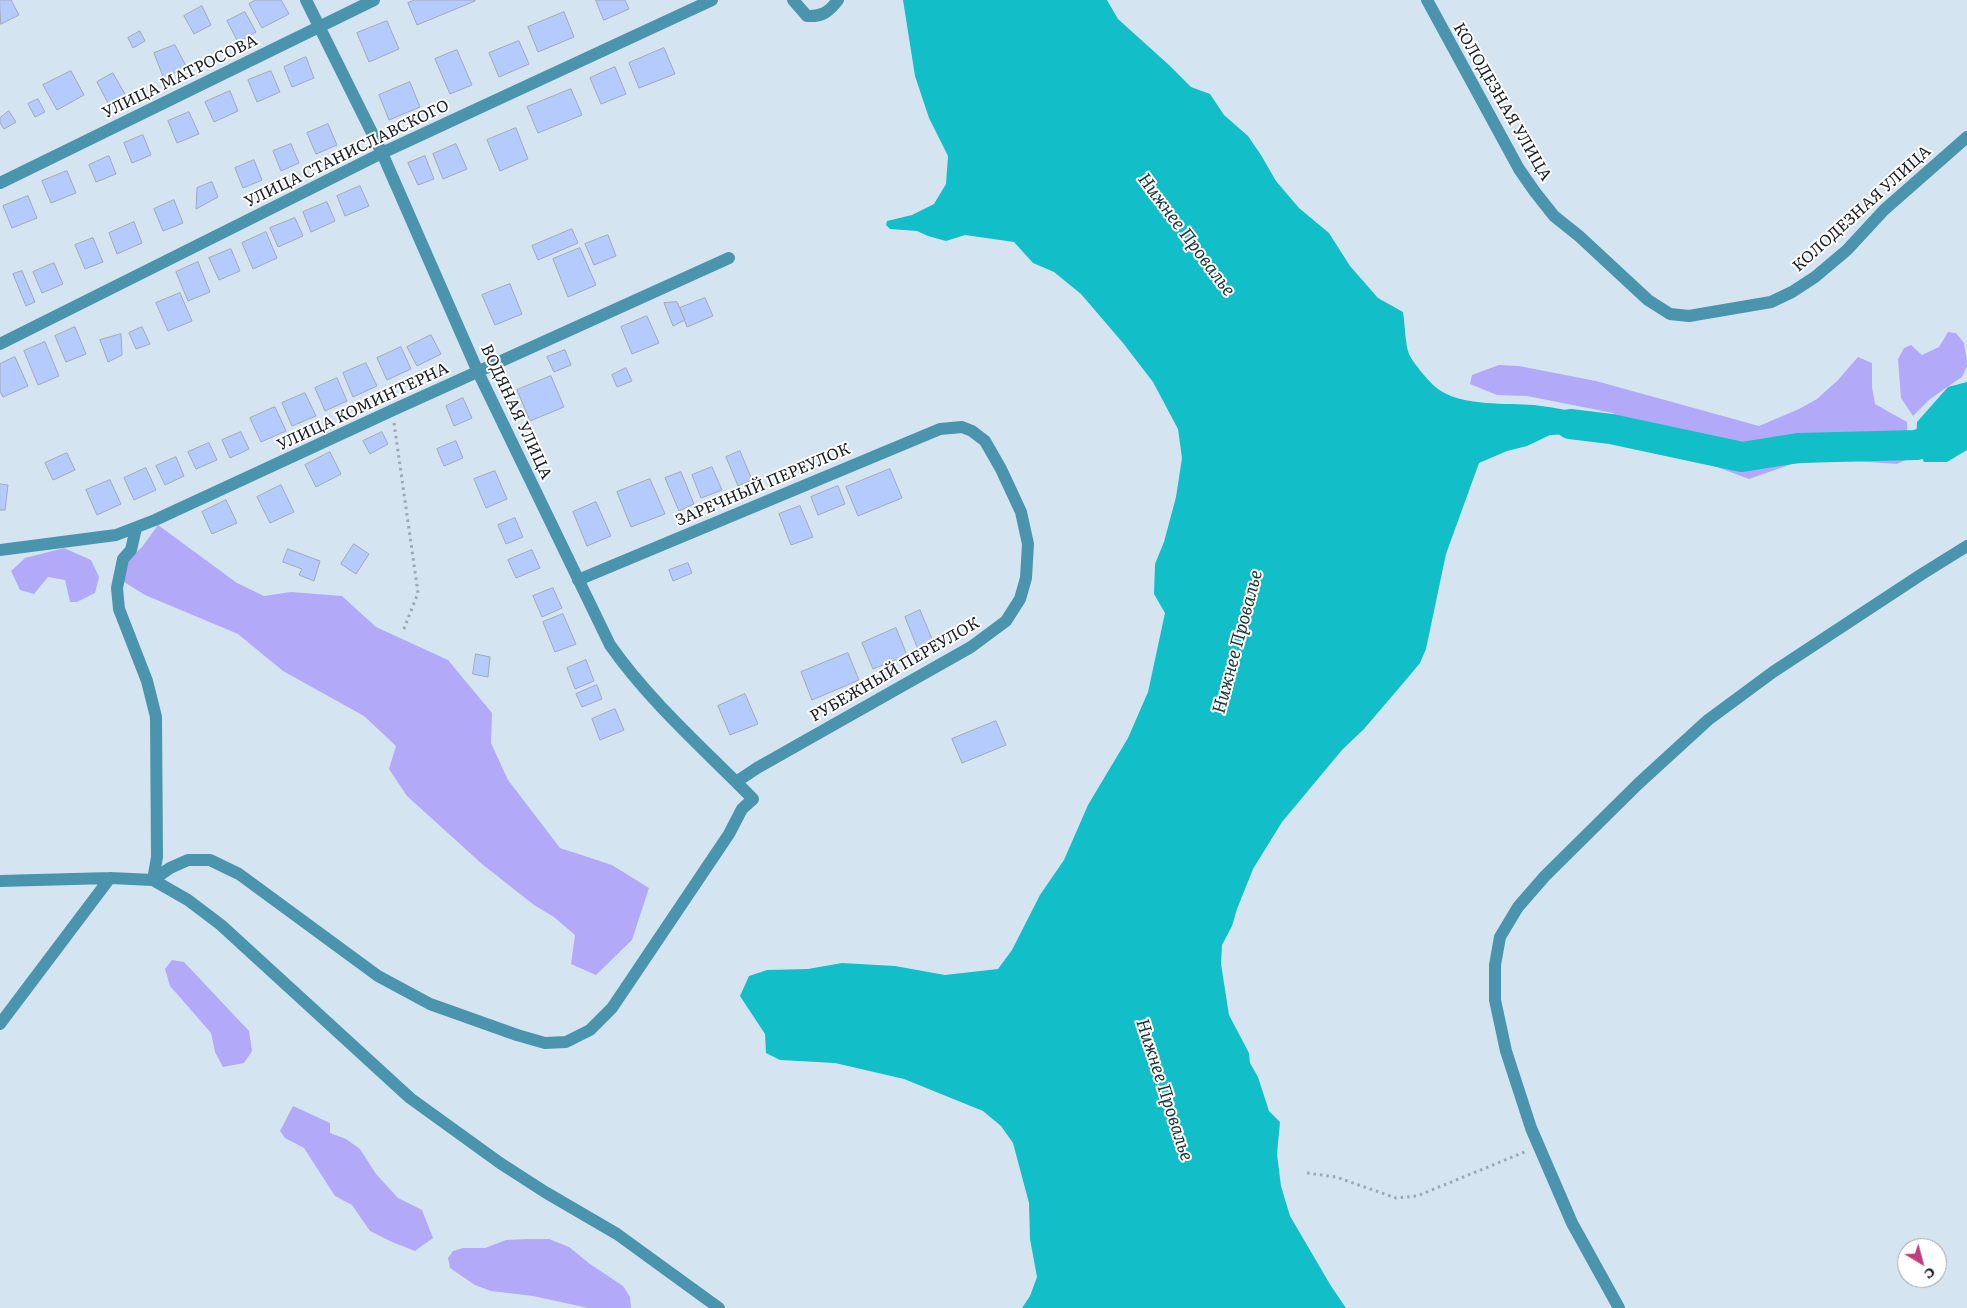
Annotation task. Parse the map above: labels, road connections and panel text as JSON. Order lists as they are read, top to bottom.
{
  "streets": {
    "street": [
      "УЛИЦА МАТРОСОВА",
      "КОЛОДЕЗНАЯ УЛИЦА",
      "УЛИЦА СТАНИСЛАВСКОГО",
      "УЛИЦА КОМИНТЕРНА",
      "ВОДЯНАЯ УЛИЦА",
      "ЗАРЕЧНЫЙ ПЕРЕУЛОК",
      "РУБЕЖНЫЙ ПЕРЕУЛОК"
    ]
  },
  "crossings": [
    ["УЛИЦА МАТРОСОВА", "ВОДЯНАЯ УЛИЦА"],
    ["УЛИЦА СТАНИСЛАВСКОГО", "ВОДЯНАЯ УЛИЦА"],
    ["УЛИЦА КОМИНТЕРНА", "ВОДЯНАЯ УЛИЦА"],
    ["ВОДЯНАЯ УЛИЦА", "ЗАРЕЧНЫЙ ПЕРЕУЛОК"],
    ["ВОДЯНАЯ УЛИЦА", "РУБЕЖНЫЙ ПЕРЕУЛОК"],
    ["ЗАРЕЧНЫЙ ПЕРЕУЛОК", "РУБЕЖНЫЙ ПЕРЕУЛОК"]
  ],
  "water": ["Нижнее Провалье"],
  "north": "bottom right"
}
